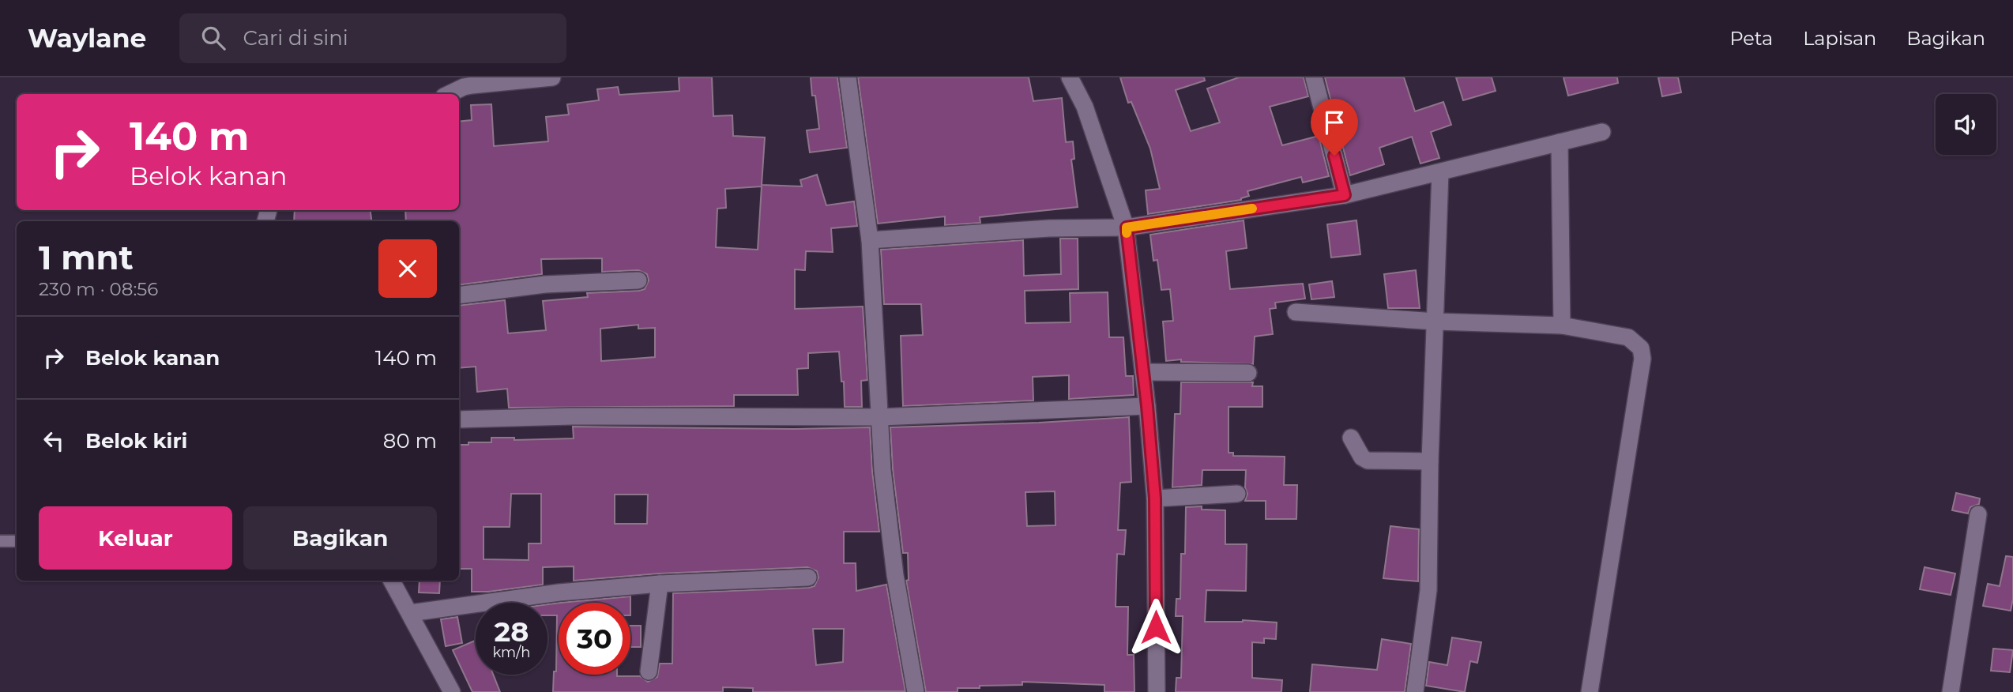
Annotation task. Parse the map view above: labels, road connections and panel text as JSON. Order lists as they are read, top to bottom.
{
  "page": {
    "header": "Waylane",
    "search": "Cari di sini",
    "nav": ["Peta", "Lapisan", "Bagikan"],
    "turn": ["140 m", "Belok kanan"],
    "heading": ["1 mnt", "230 m · 08:56"],
    "list": [
      {
        "name": "Belok kanan",
        "value": "140 m"
      },
      {
        "name": "Belok kiri",
        "value": "80 m"
      }
    ],
    "buttons": ["Keluar", "Bagikan"],
    "speed": "28 km/h",
    "limit": "30"
  }
}
